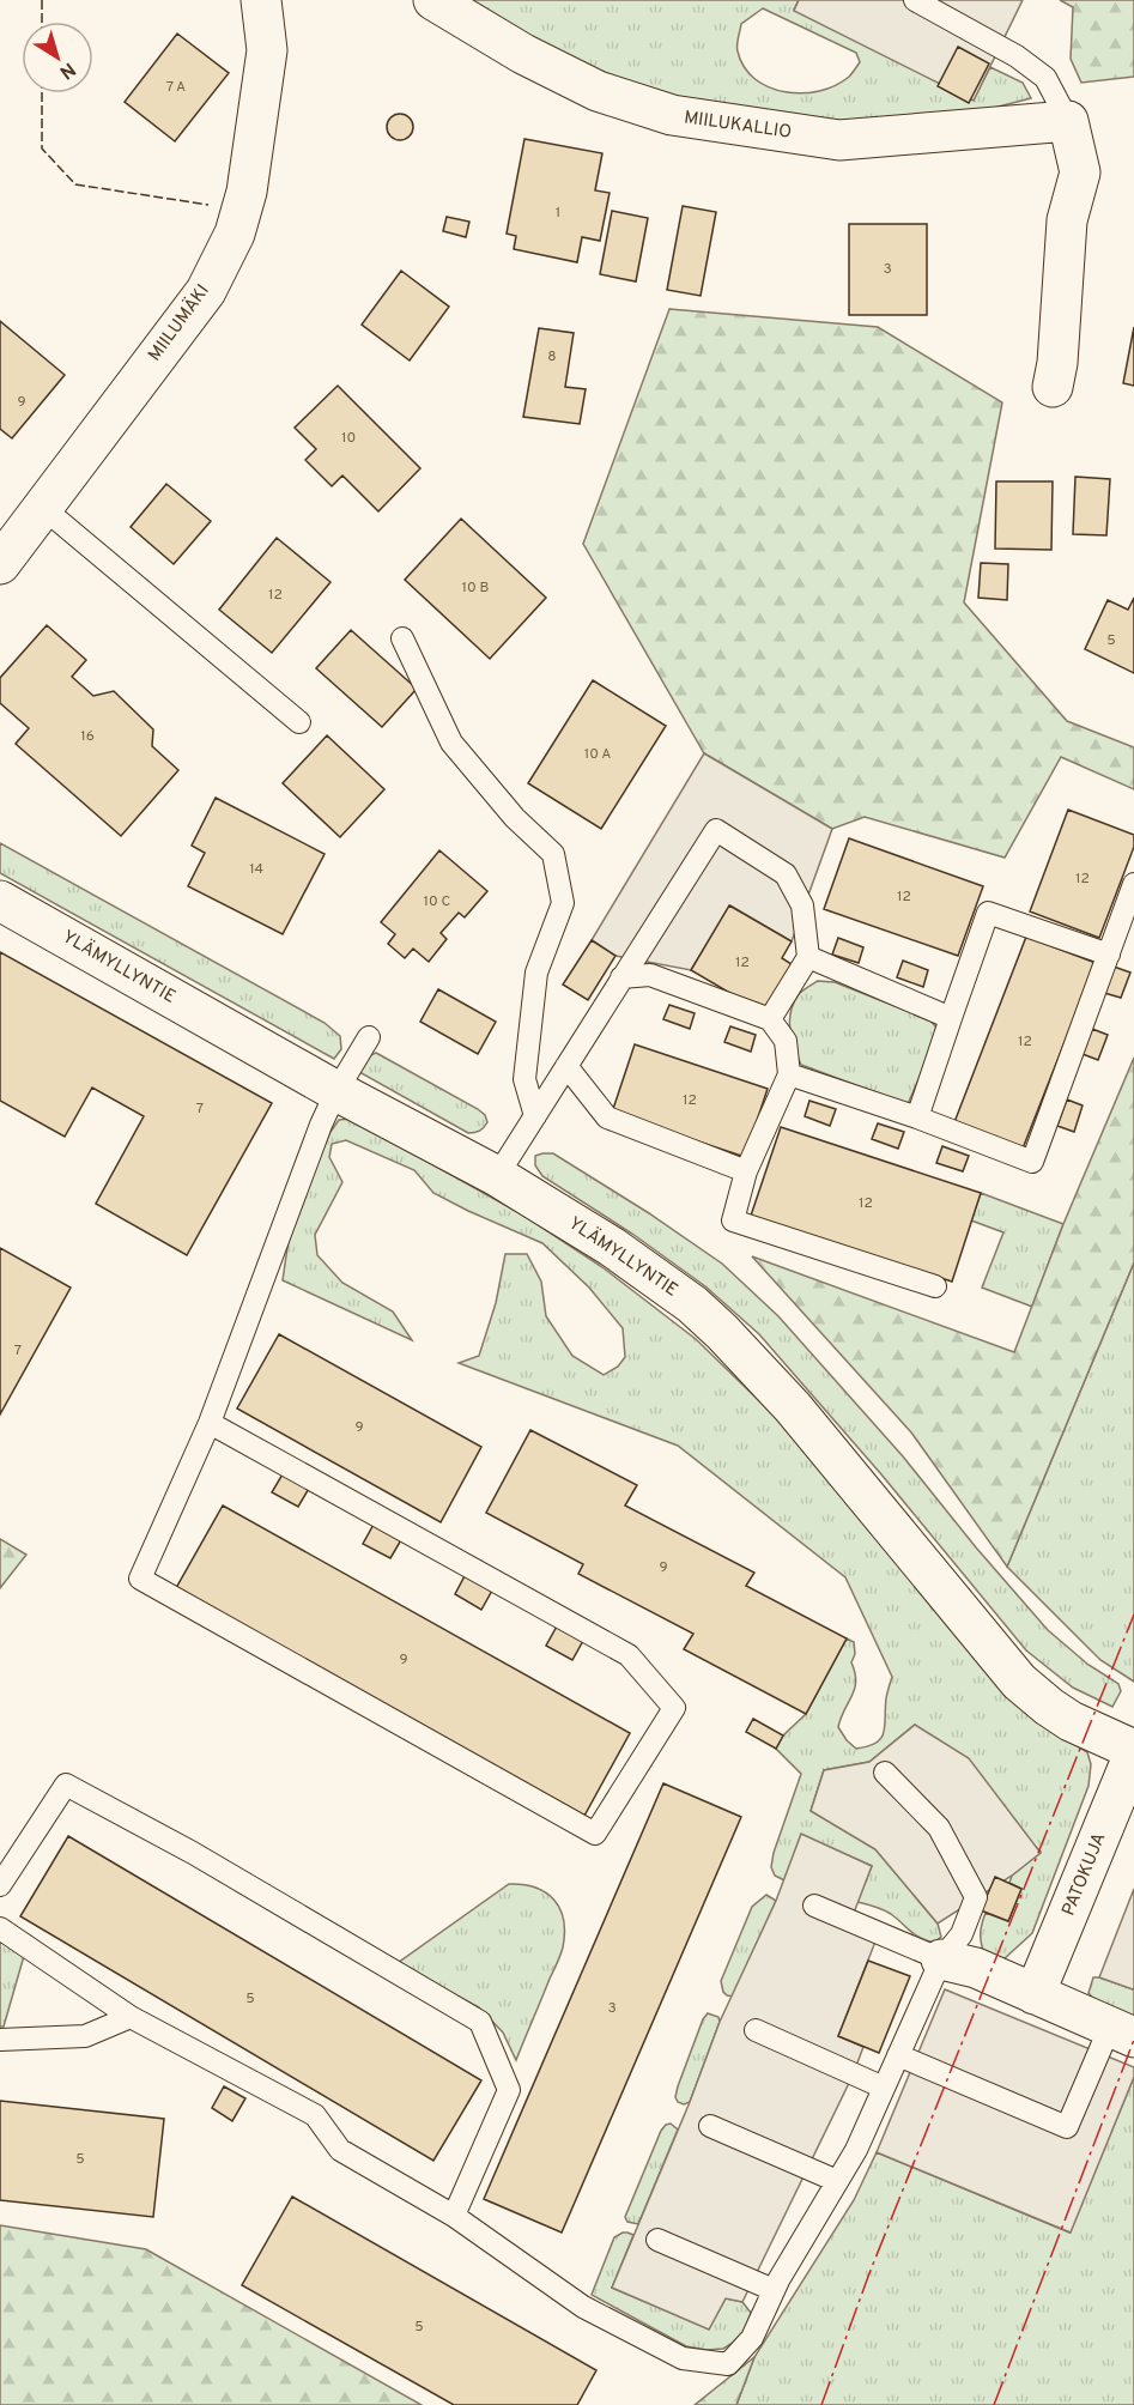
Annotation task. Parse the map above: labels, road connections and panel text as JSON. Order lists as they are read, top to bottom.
{
  "streets": {
    "street": [
      "MIILUKALLIO",
      "MIILUMÄKI",
      "YLÄMYLLYNTIE",
      "PATOKUJA"
    ]
  },
  "crossings": [
    ["YLÄMYLLYNTIE", "PATOKUJA"]
  ],
  "house_numbers": [
    "7 A",
    "1",
    "3",
    "8",
    "9",
    "10",
    "10 B",
    "12",
    "5",
    "16",
    "10 A",
    "14",
    "12",
    "12",
    "10 C",
    "12",
    "12",
    "12",
    "7",
    "12",
    "7",
    "9",
    "9",
    "9",
    "5",
    "3",
    "5",
    "5"
  ],
  "north": "bottom right"
}
